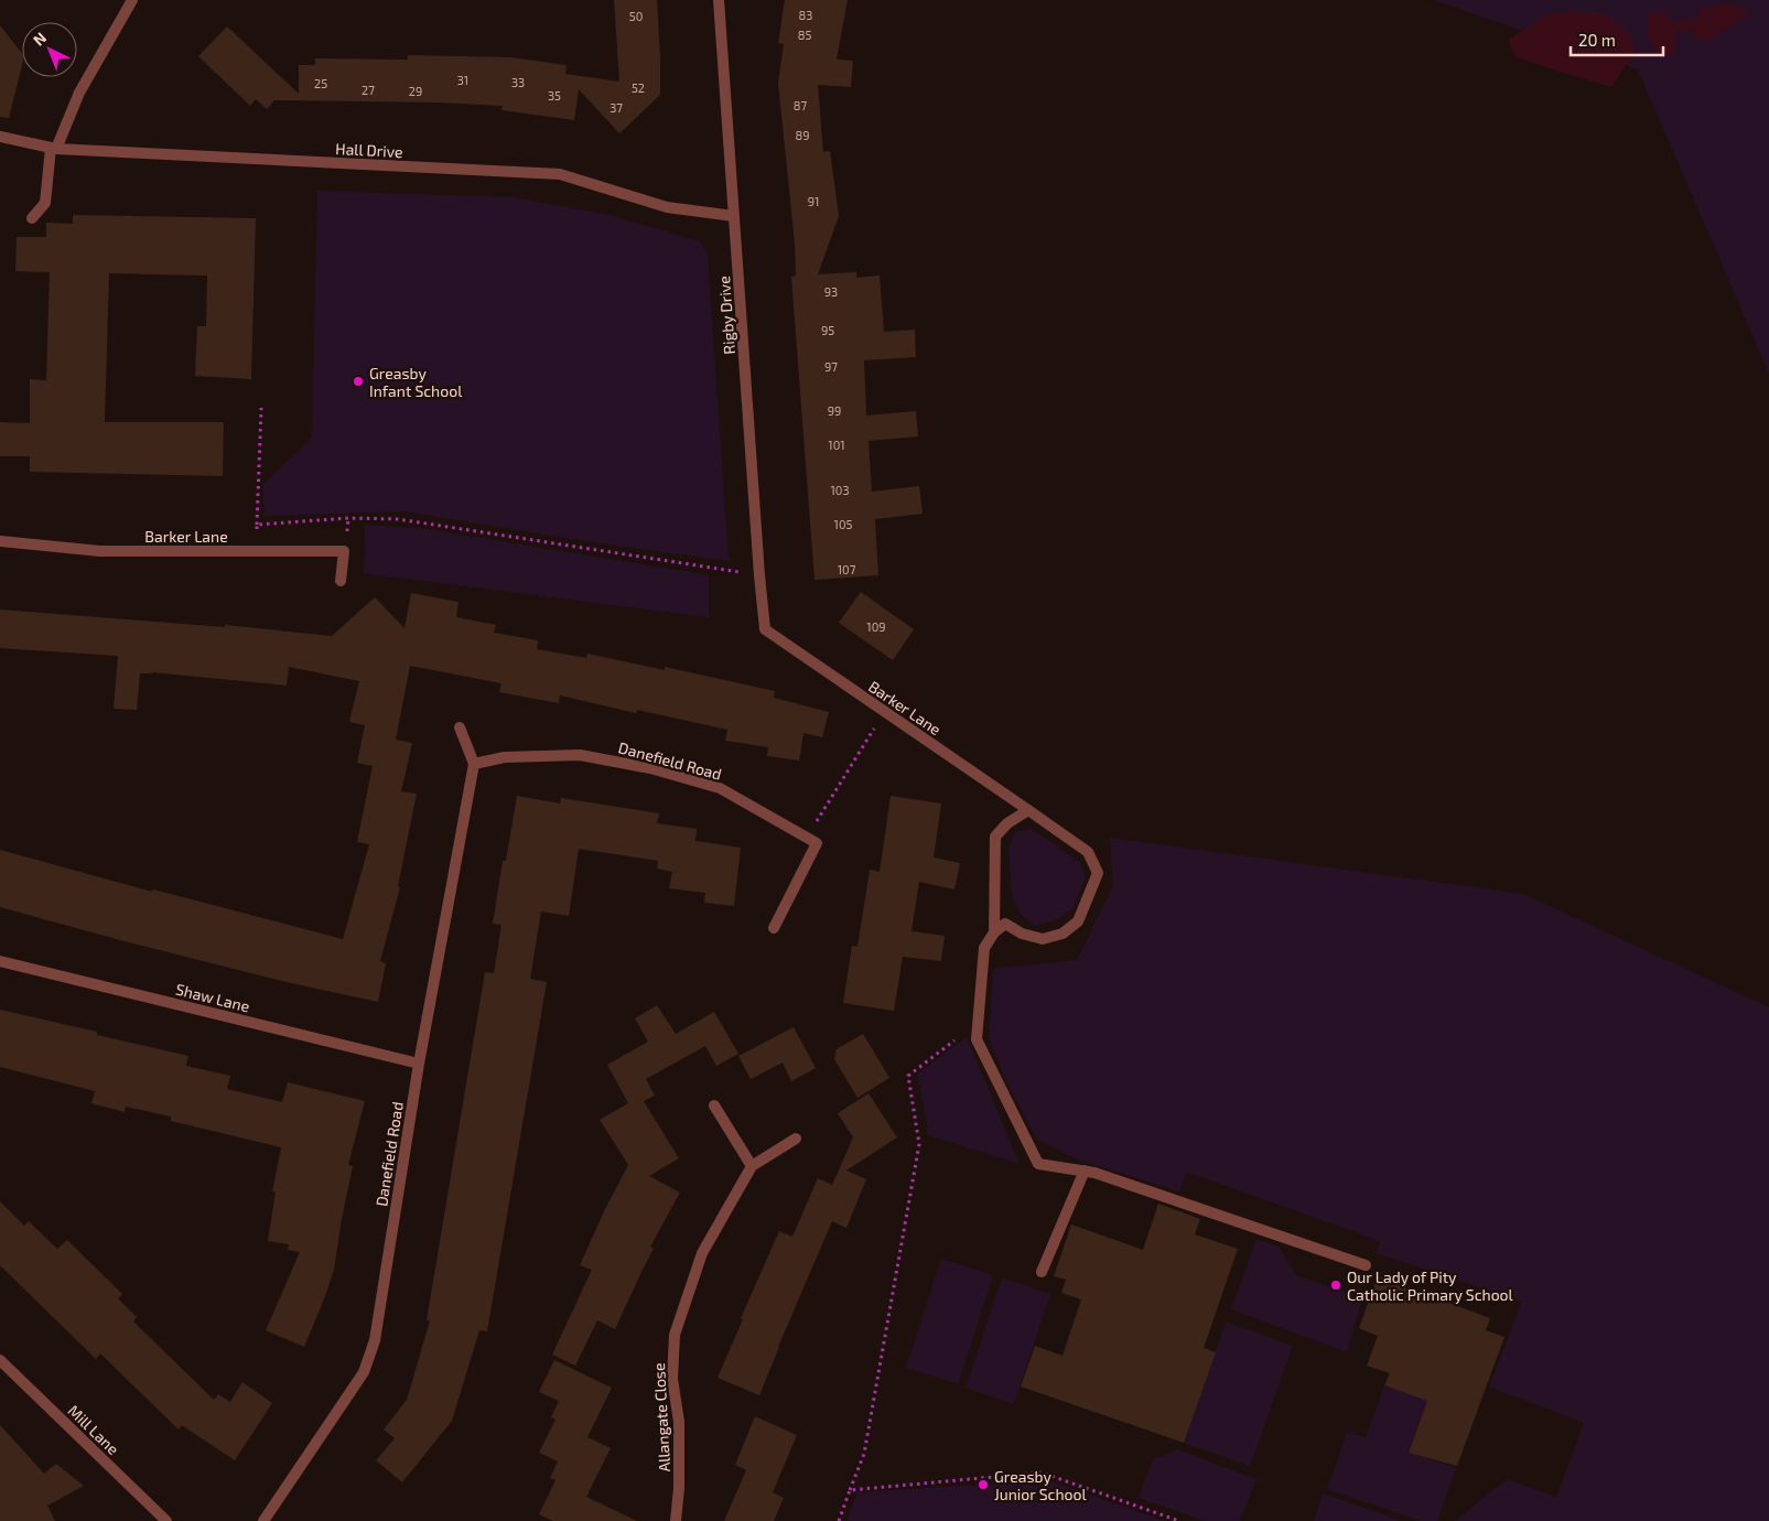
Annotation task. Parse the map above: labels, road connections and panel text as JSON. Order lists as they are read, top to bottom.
{
  "streets": {
    "street": [
      "Hall Drive",
      "Rigby Drive",
      "Barker Lane",
      "Danefield Road",
      "Shaw Lane",
      "Allangate Close",
      "Mill Lane"
    ]
  },
  "crossings": [
    ["Hall Drive", "Rigby Drive"],
    ["Rigby Drive", "Barker Lane"],
    ["Danefield Road", "Shaw Lane"]
  ],
  "places": ["Greasby Infant School", "Our Lady of Pity Catholic Primary School", "Greasby Junior School"],
  "house_numbers": [
    "83",
    "50",
    "85",
    "31",
    "33",
    "25",
    "52",
    "27",
    "29",
    "35",
    "87",
    "37",
    "89",
    "91",
    "93",
    "95",
    "97",
    "99",
    "101",
    "103",
    "105",
    "107",
    "109"
  ],
  "scale_bar": "20 m",
  "north": "top left"
}
